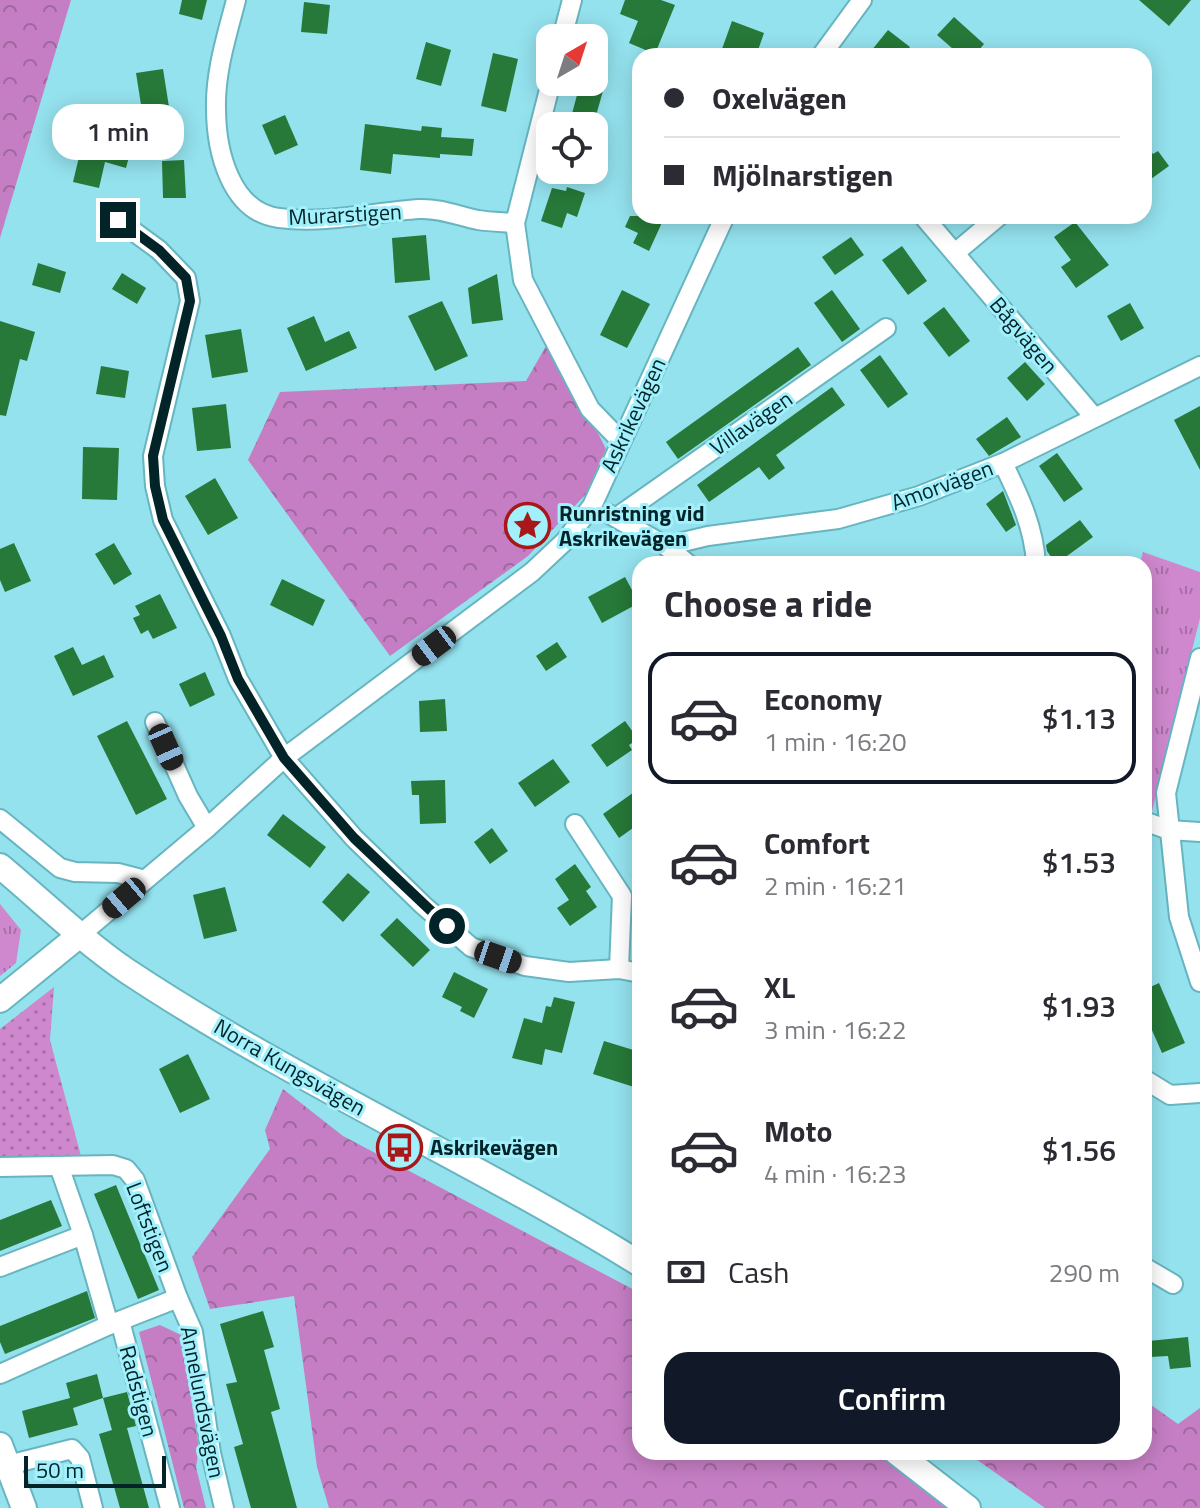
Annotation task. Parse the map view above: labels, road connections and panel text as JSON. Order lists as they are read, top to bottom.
{
  "streets": {
    "main road": ["Norra Kungsvägen"],
    "street": [
      "Murarstigen",
      "Bågvägen",
      "Askrikevägen",
      "Villavägen",
      "Amorvägen",
      "Loftstigen",
      "Radstigen",
      "Annelundsvägen"
    ]
  },
  "crossings": [
    ["Bågvägen", "Amorvägen"],
    ["Askrikevägen", "Norra Kungsvägen"],
    ["Loftstigen", "Radstigen"],
    ["Loftstigen", "Annelundsvägen"],
    ["Radstigen", "Annelundsvägen"]
  ],
  "places": {
    "place": ["Runristning vid Askrikevägen"],
    "bus stop": ["Askrikevägen"]
  },
  "scale_bar": "50 m",
  "north": "top right",
  "page": {
    "banner": ["Oxelvägen", "Mjölnarstigen"],
    "bubble": "1 min",
    "heading": "Choose a ride",
    "list": [
      {
        "name": "Economy",
        "note": "1 min · 16:20",
        "value": "$1.13"
      },
      {
        "name": "Comfort",
        "note": "2 min · 16:21",
        "value": "$1.53"
      },
      {
        "name": "XL",
        "note": "3 min · 16:22",
        "value": "$1.93"
      },
      {
        "name": "Moto",
        "note": "4 min · 16:23",
        "value": "$1.56"
      }
    ],
    "pay": ["Cash", "290 m"],
    "buttons": "Confirm",
    "scale": "50 m"
  }
}
